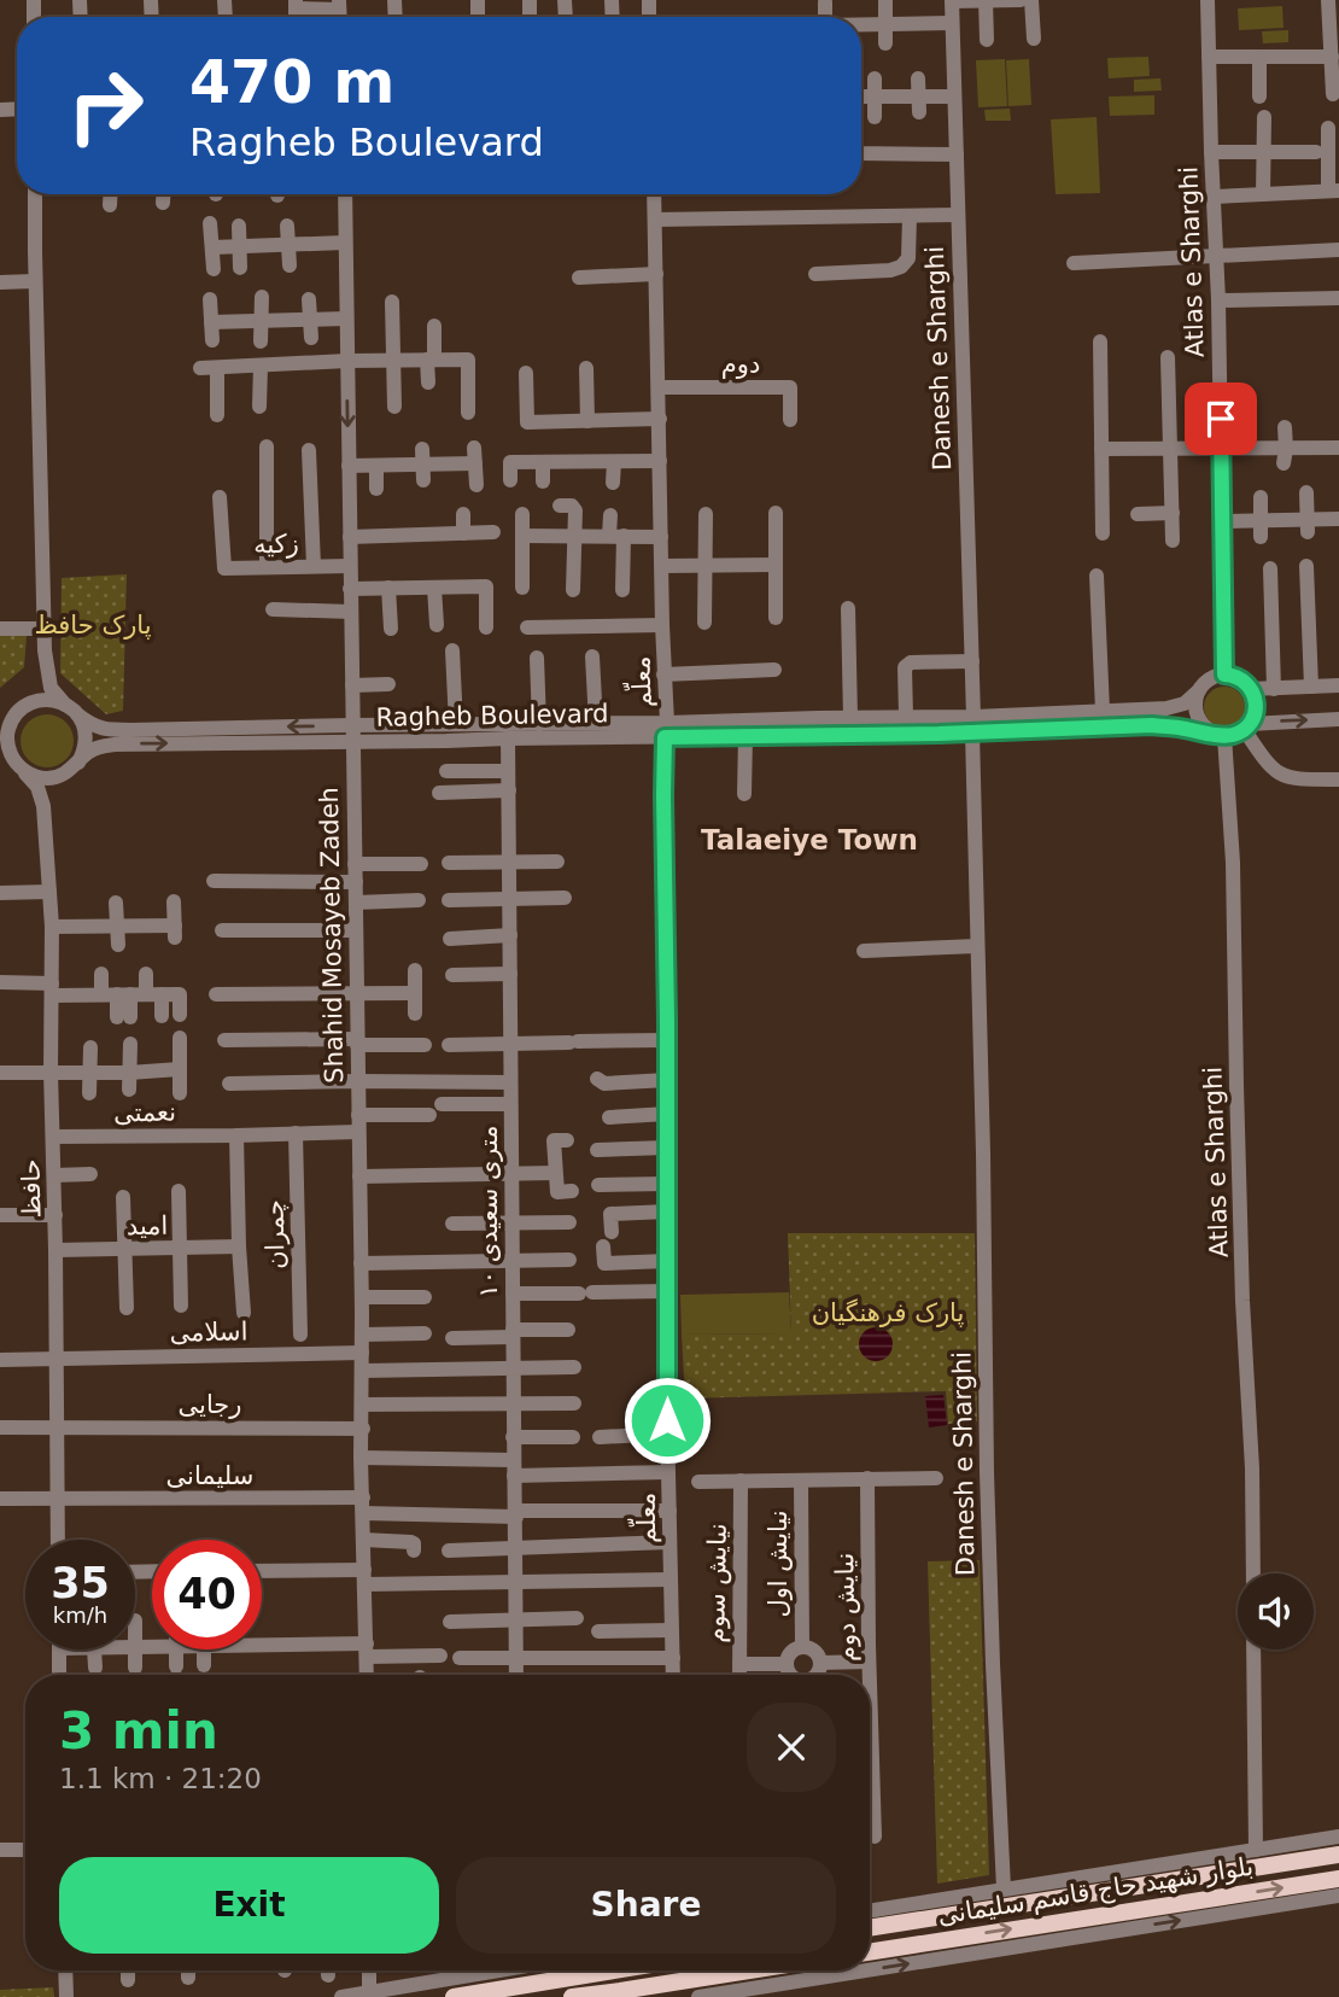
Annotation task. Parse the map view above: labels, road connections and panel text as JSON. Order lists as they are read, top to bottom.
{
  "streets": {
    "main road": ["بلوار شهید حاج قاسم سلیمانی"],
    "street": [
      "Atlas e Sharghi",
      "Danesh e Sharghi",
      "دوم",
      "زکیه",
      "معلّم",
      "Ragheb Boulevard",
      "Shahid Mosayeb Zadeh",
      "نعمتی",
      "حافظ",
      "۱۰ متری سعیدی",
      "امید",
      "چمران",
      "اسلامی",
      "رجایی",
      "سلیمانی",
      "نیایش اول",
      "نیایش سوم",
      "نیایش دوم"
    ]
  },
  "crossings": [
    ["Atlas e Sharghi", "Ragheb Boulevard"],
    ["Danesh e Sharghi", "Ragheb Boulevard"],
    ["دوم", "معلّم"],
    ["زکیه", "Shahid Mosayeb Zadeh"],
    ["معلّم", "Ragheb Boulevard"],
    ["معلّم", "سلیمانی"],
    ["Ragheb Boulevard", "Shahid Mosayeb Zadeh"],
    ["Ragheb Boulevard", "حافظ"],
    ["Ragheb Boulevard", "۱۰ متری سعیدی"],
    ["Shahid Mosayeb Zadeh", "نعمتی"],
    ["Shahid Mosayeb Zadeh", "اسلامی"],
    ["Shahid Mosayeb Zadeh", "رجایی"],
    ["Shahid Mosayeb Zadeh", "سلیمانی"],
    ["نعمتی", "حافظ"],
    ["نعمتی", "۱۰ متری سعیدی"],
    ["نعمتی", "چمران"],
    ["حافظ", "امید"],
    ["حافظ", "اسلامی"],
    ["حافظ", "رجایی"],
    ["حافظ", "سلیمانی"],
    ["۱۰ متری سعیدی", "سلیمانی"]
  ],
  "districts": ["Talaeiye Town"],
  "parks": ["پارک حافظ", "پارک فرهنگیان"],
  "page": {
    "turn": ["470 m", "Ragheb Boulevard"],
    "speed": "35 km/h",
    "limit": "40",
    "heading": ["3 min", "1.1 km · 21:20"],
    "buttons": ["Exit", "Share"]
  }
}
